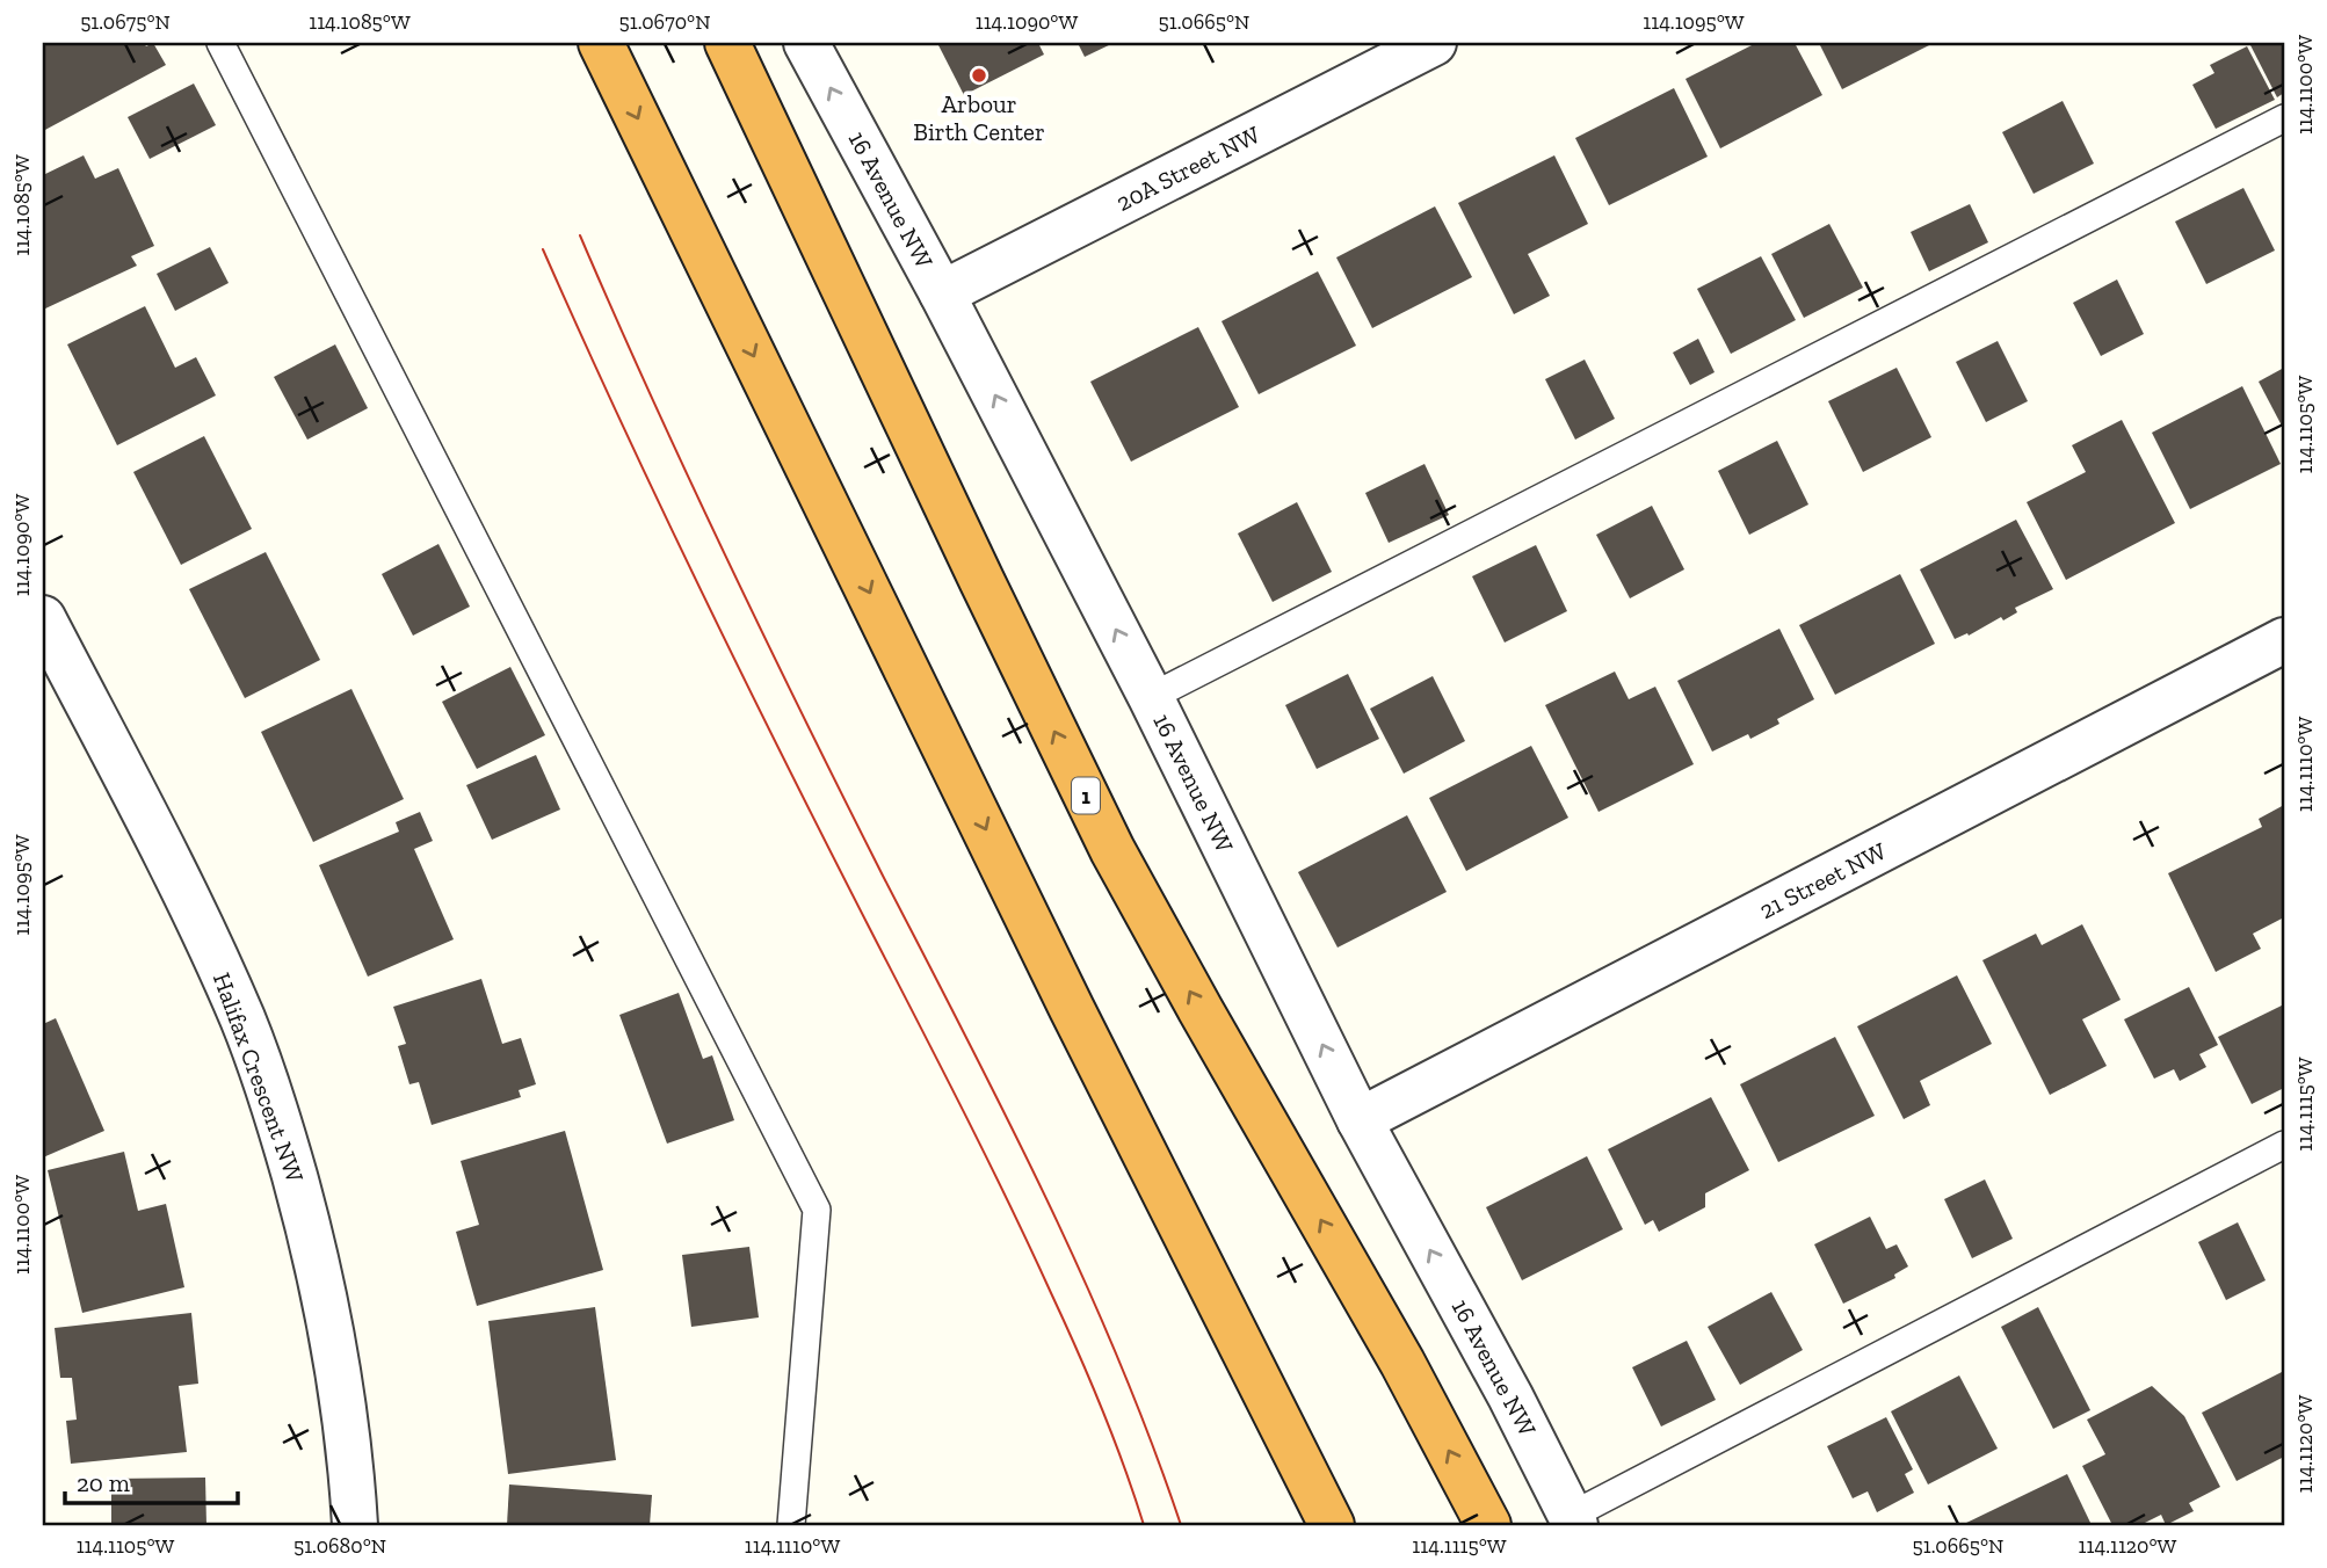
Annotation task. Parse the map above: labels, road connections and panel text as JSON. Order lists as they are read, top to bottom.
{
  "streets": {
    "highway": ["1"],
    "street": [
      "20A Street NW",
      "16 Avenue NW",
      "21 Street NW",
      "Halifax Crescent NW"
    ]
  },
  "crossings": [
    ["20A Street NW", "16 Avenue NW"],
    ["16 Avenue NW", "21 Street NW"]
  ],
  "one_way": ["16 Avenue NW"],
  "places": ["Arbour Birth Center"],
  "scale_bar": "20 m",
  "coordinates": [
    "51.0675°N",
    "114.1085°W",
    "51.0670°N",
    "114.1090°W",
    "51.0665°N",
    "114.1095°W",
    "114.1100°W",
    "114.1105°W",
    "114.1110°W",
    "114.1115°W",
    "114.1120°W",
    "51.0680°N"
  ]
}
